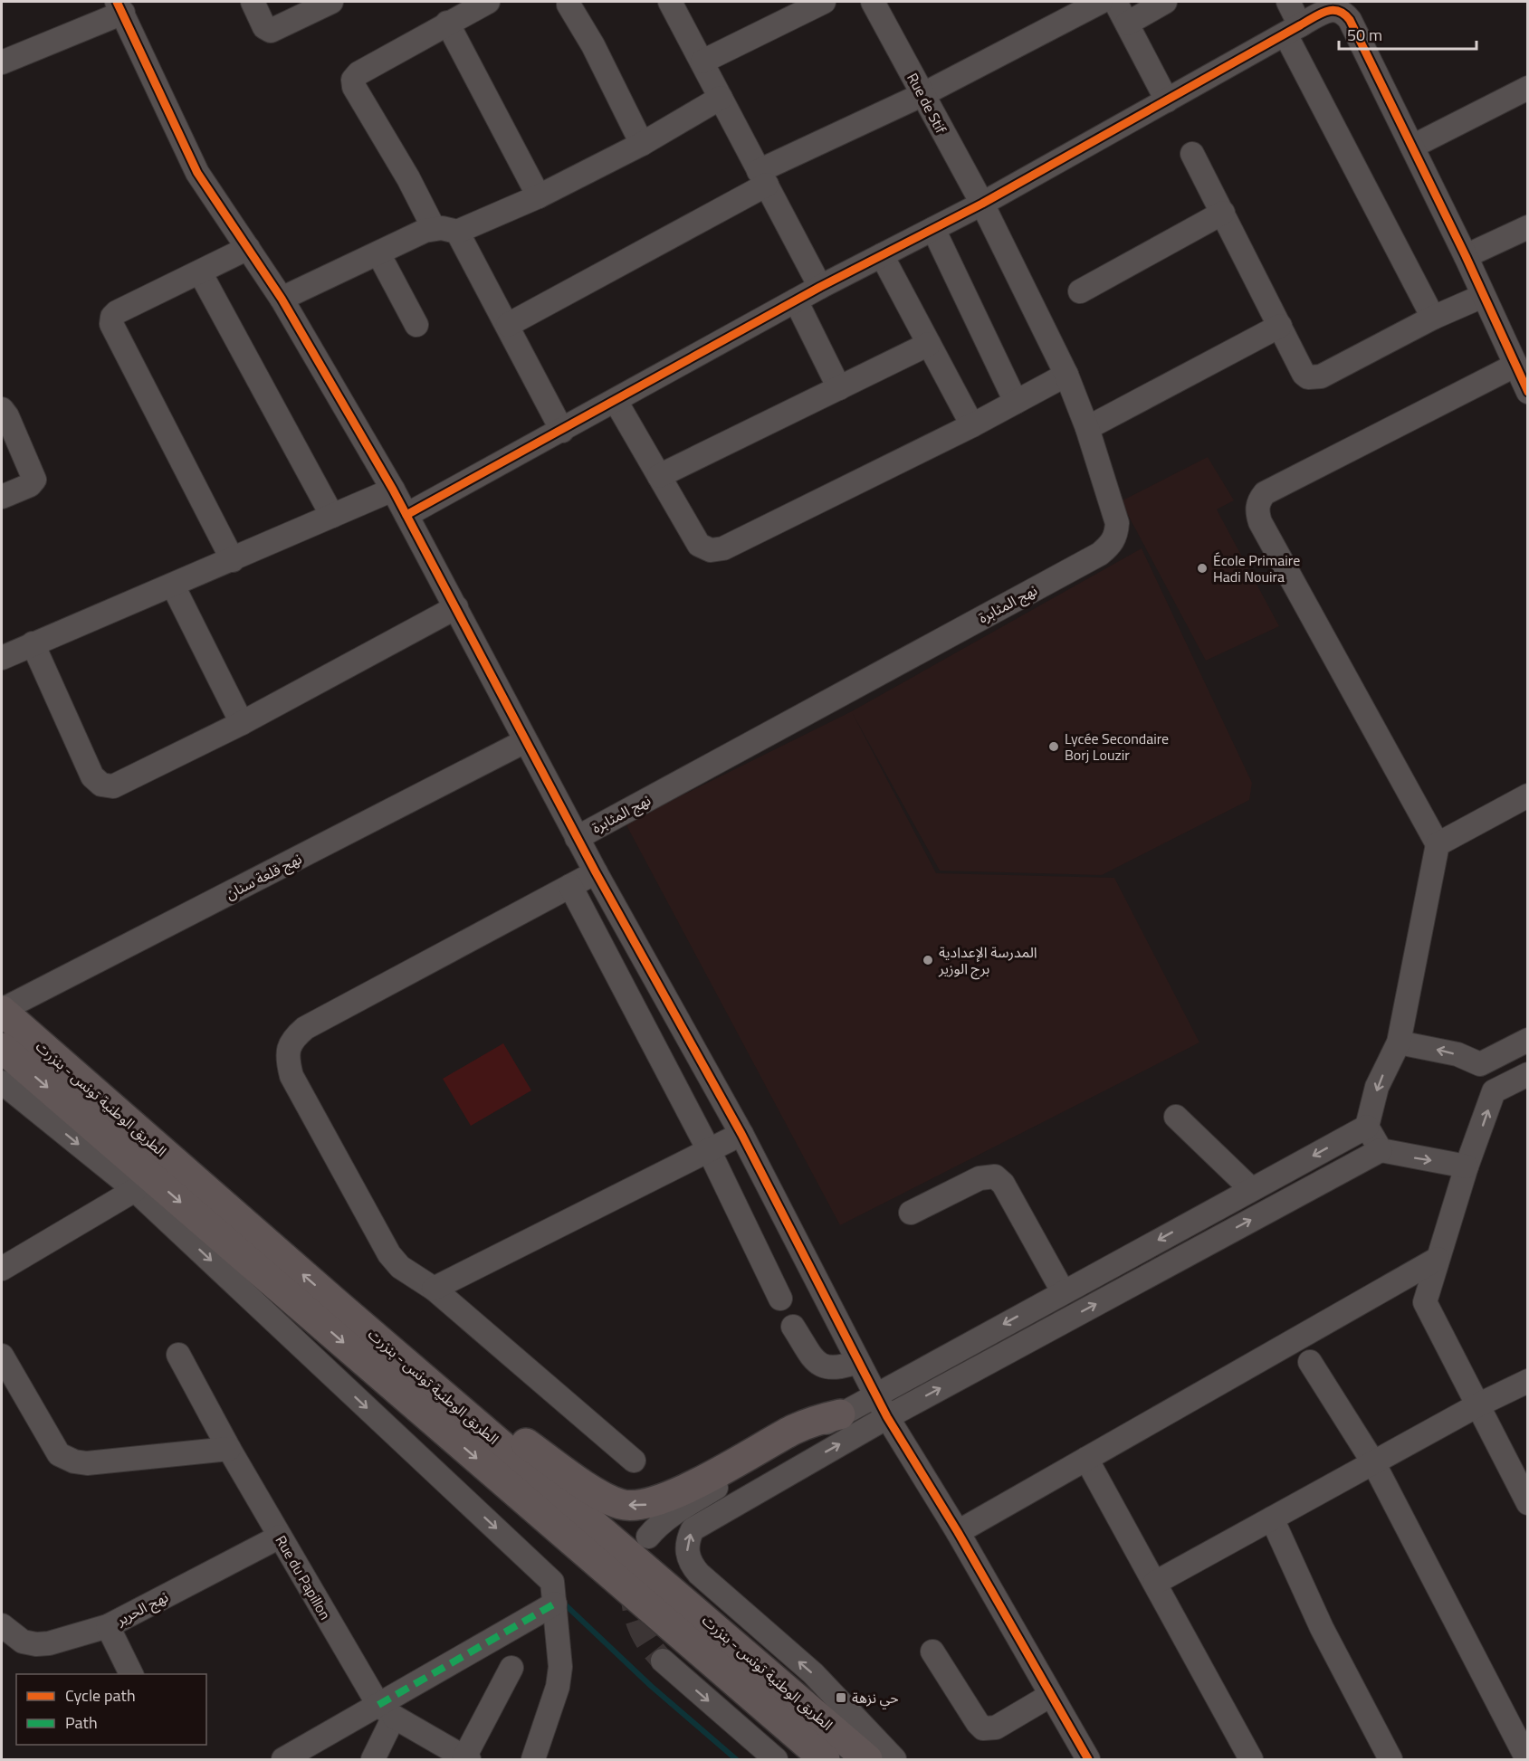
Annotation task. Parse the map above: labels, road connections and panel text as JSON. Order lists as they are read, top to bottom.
{
  "streets": {
    "highway": ["الطريق الوطنية تونس - بنزرت"],
    "street": [
      "Rue de Stif",
      "نهج المثابرة",
      "نهج قلعة سنان",
      "Rue du Papillon",
      "نهج الحرير"
    ]
  },
  "crossings": [
    ["Rue de Stif", "نهج المثابرة"],
    ["نهج قلعة سنان", "الطريق الوطنية تونس - بنزرت"],
    ["Rue du Papillon", "نهج الحرير"]
  ],
  "places": {
    "other": ["École Primaire Hadi Nouira", "Lycée Secondaire Borj Louzir", "المدرسة الإعدادية برج الوزير"],
    "transit": ["حي نزهة"]
  },
  "legend": ["Cycle path", "Path"],
  "scale_bar": "50 m"
}
